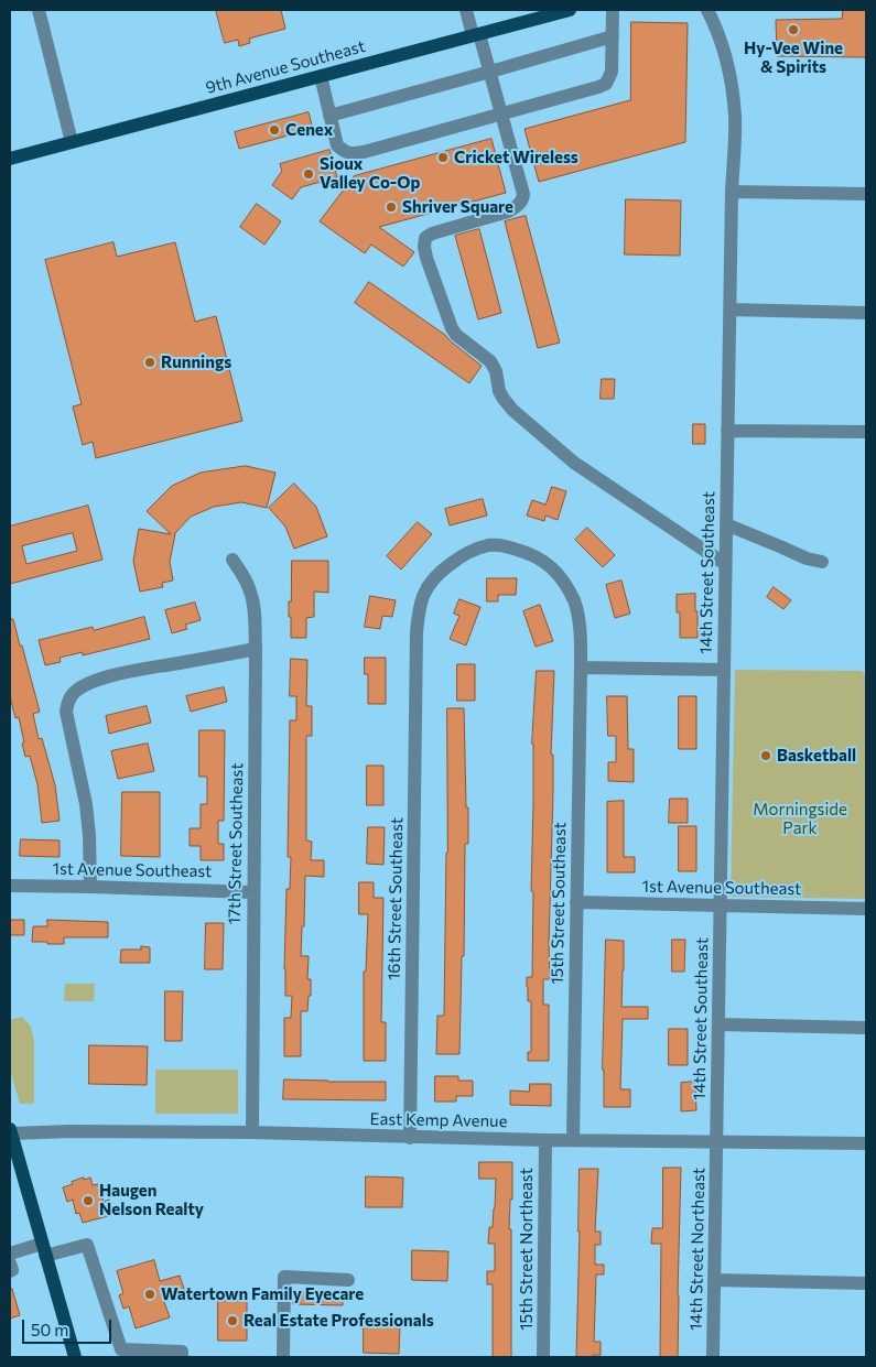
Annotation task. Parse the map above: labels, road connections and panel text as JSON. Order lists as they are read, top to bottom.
{
  "streets": {
    "main road": ["9th Avenue Southeast"],
    "street": [
      "14th Street Southeast",
      "17th Street Southeast",
      "1st Avenue Southeast",
      "16th Street Southeast",
      "15th Street Southeast",
      "East Kemp Avenue",
      "15th Street Northeast",
      "14th Street Northeast"
    ]
  },
  "crossings": [
    ["14th Street Southeast", "1st Avenue Southeast"],
    ["14th Street Southeast", "East Kemp Avenue"],
    ["14th Street Southeast", "14th Street Northeast"],
    ["17th Street Southeast", "1st Avenue Southeast"],
    ["17th Street Southeast", "East Kemp Avenue"],
    ["1st Avenue Southeast", "15th Street Southeast"],
    ["16th Street Southeast", "15th Street Southeast"],
    ["16th Street Southeast", "East Kemp Avenue"],
    ["15th Street Southeast", "East Kemp Avenue"],
    ["East Kemp Avenue", "15th Street Northeast"],
    ["East Kemp Avenue", "14th Street Northeast"]
  ],
  "parks": ["Morningside Park"],
  "places": [
    "Hy-Vee Wine & Spirits",
    "Cenex",
    "Cricket Wireless",
    "Sioux Valley Co-Op",
    "Shriver Square",
    "Runnings",
    "Basketball",
    "Haugen Nelson Realty",
    "Watertown Family Eyecare",
    "Real Estate Professionals"
  ],
  "scale_bar": "50 m"
}
